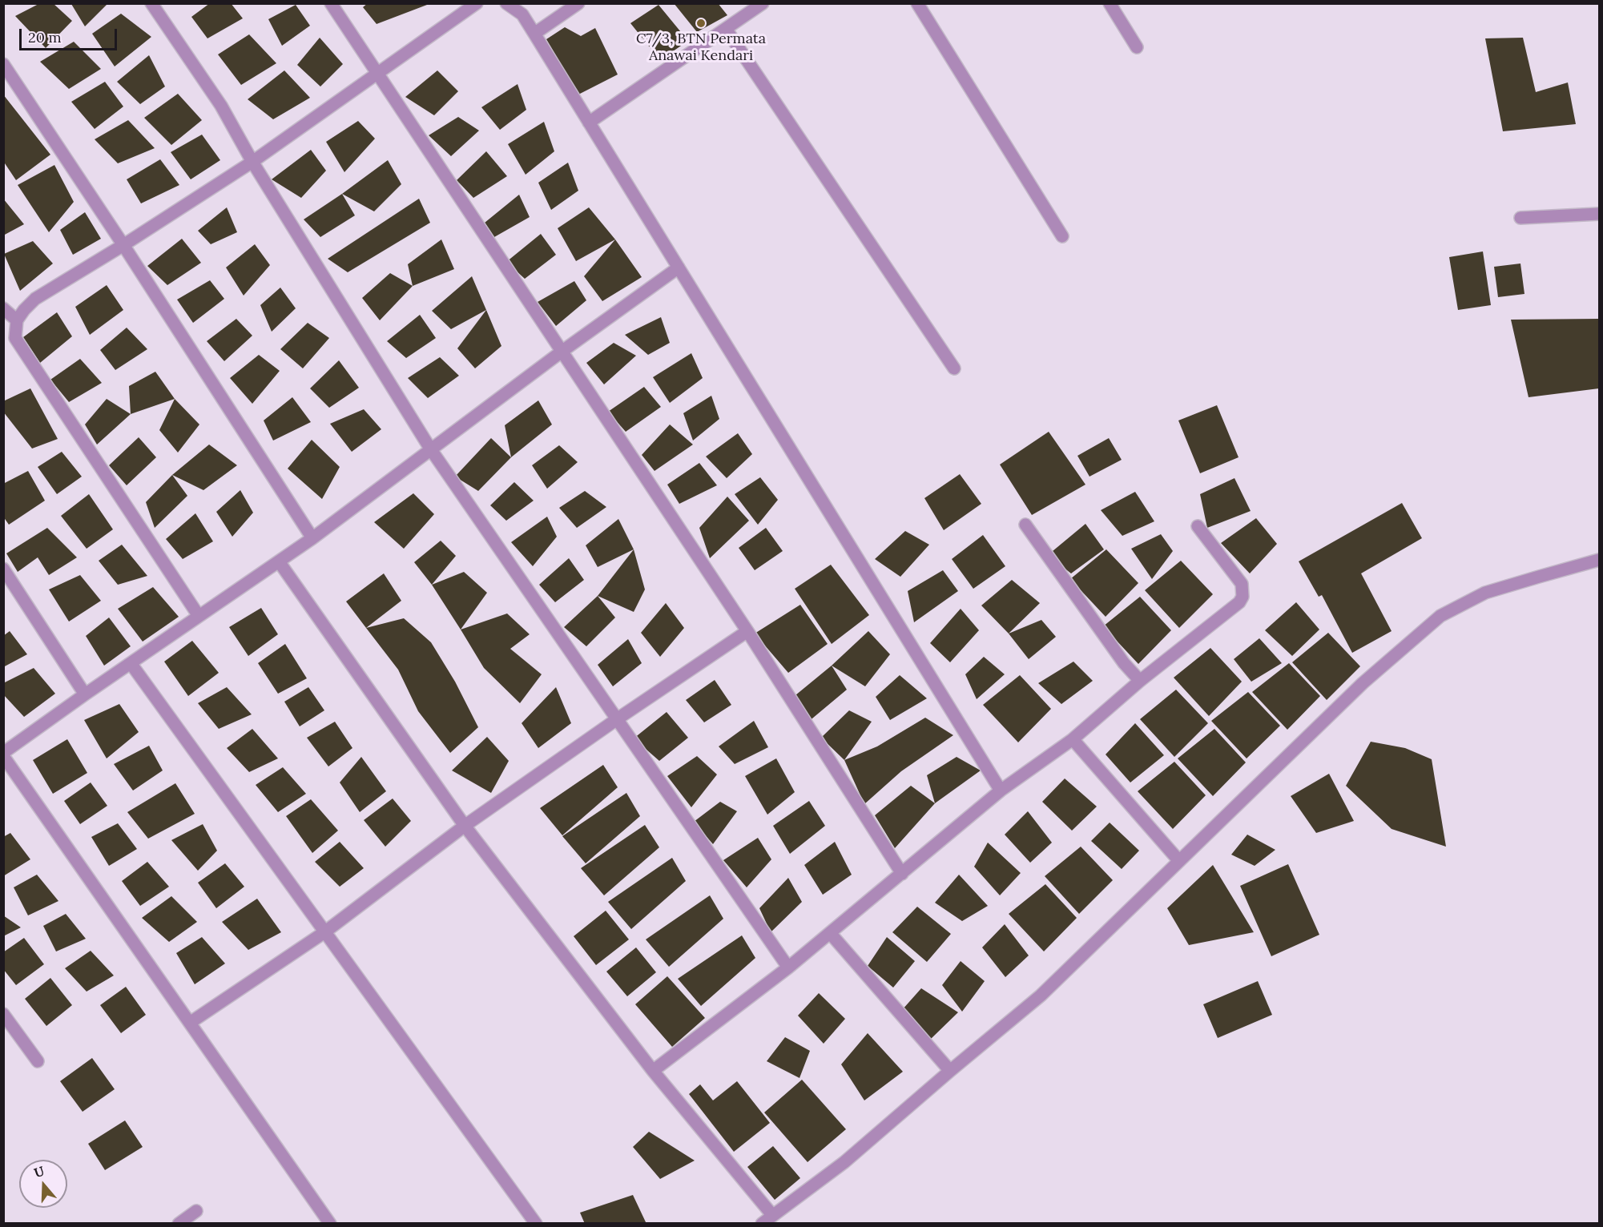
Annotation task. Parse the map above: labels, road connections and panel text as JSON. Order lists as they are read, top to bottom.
{
  "places": ["C7/3, BTN Permata Anawai Kendari"],
  "scale_bar": "20 m",
  "north": "top"
}
